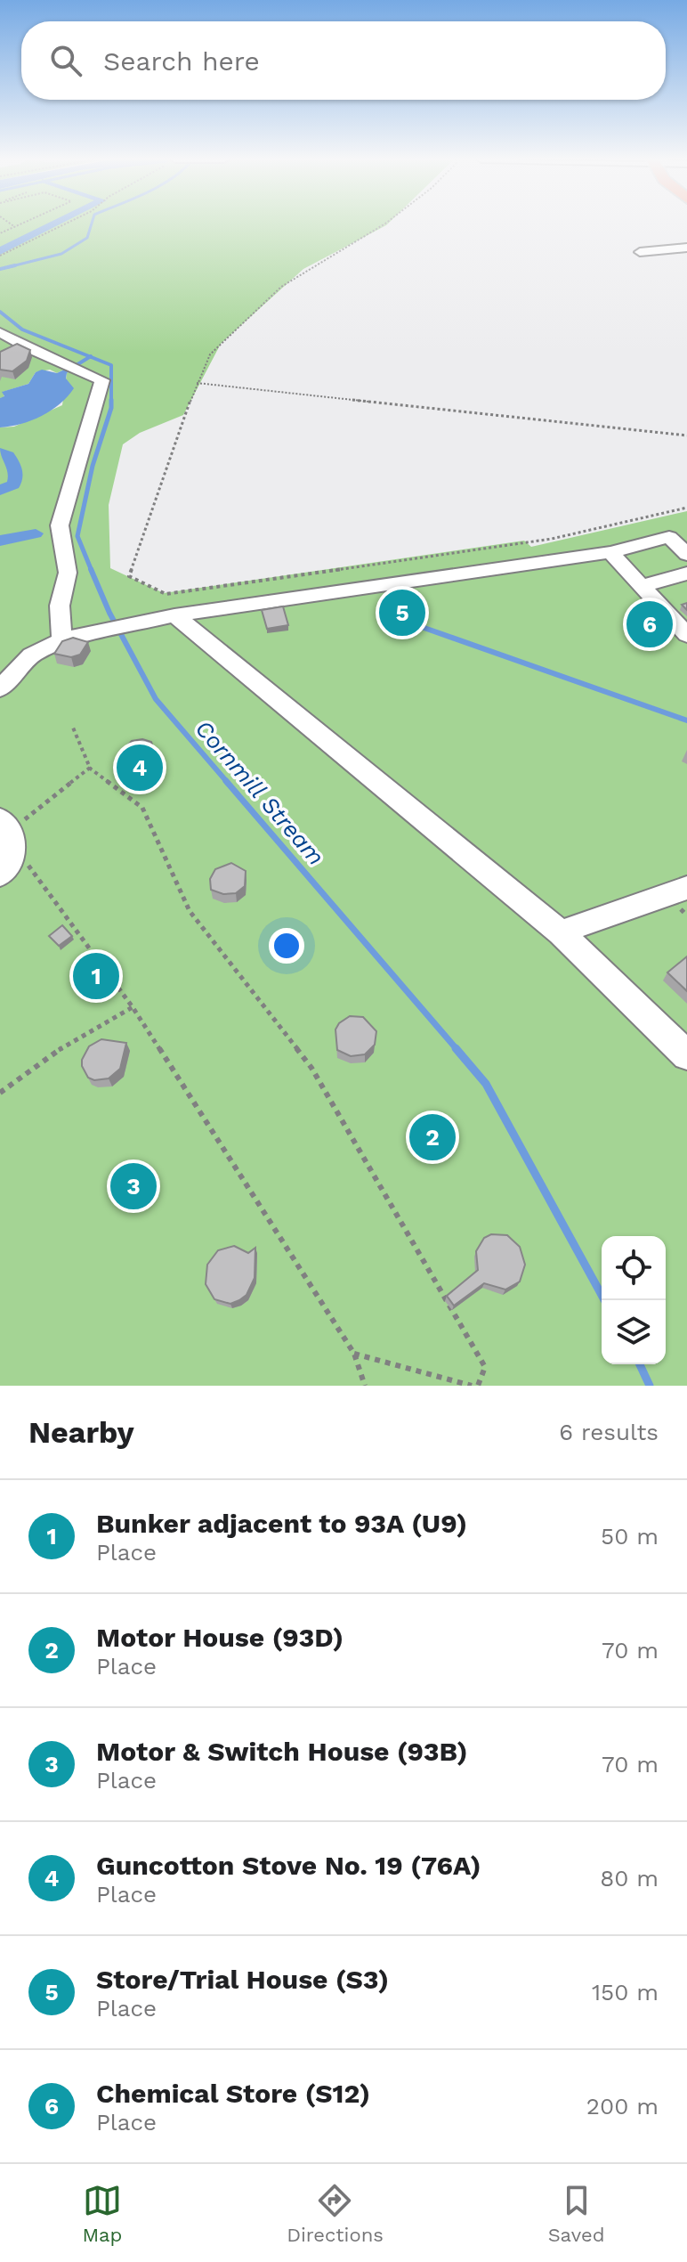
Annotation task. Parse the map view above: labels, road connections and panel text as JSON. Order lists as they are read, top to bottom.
{
  "water": ["Cornmill Stream"],
  "page": {
    "search": "Search here",
    "pins": [
      "5",
      "6",
      "4",
      "1",
      "2",
      "3"
    ],
    "heading": ["Nearby", "6 results"],
    "list": [
      {
        "mark": "1",
        "name": "Bunker adjacent to 93A (U9)",
        "note": "Place",
        "value": "50 m"
      },
      {
        "mark": "2",
        "name": "Motor House (93D)",
        "note": "Place",
        "value": "70 m"
      },
      {
        "mark": "3",
        "name": "Motor & Switch House (93B)",
        "note": "Place",
        "value": "70 m"
      },
      {
        "mark": "4",
        "name": "Guncotton Stove No. 19 (76A)",
        "note": "Place",
        "value": "80 m"
      },
      {
        "mark": "5",
        "name": "Store/Trial House (S3)",
        "note": "Place",
        "value": "150 m"
      },
      {
        "mark": "6",
        "name": "Chemical Store (S12)",
        "note": "Place",
        "value": "200 m"
      }
    ],
    "nav": ["Map", "Directions", "Saved"]
  }
}
